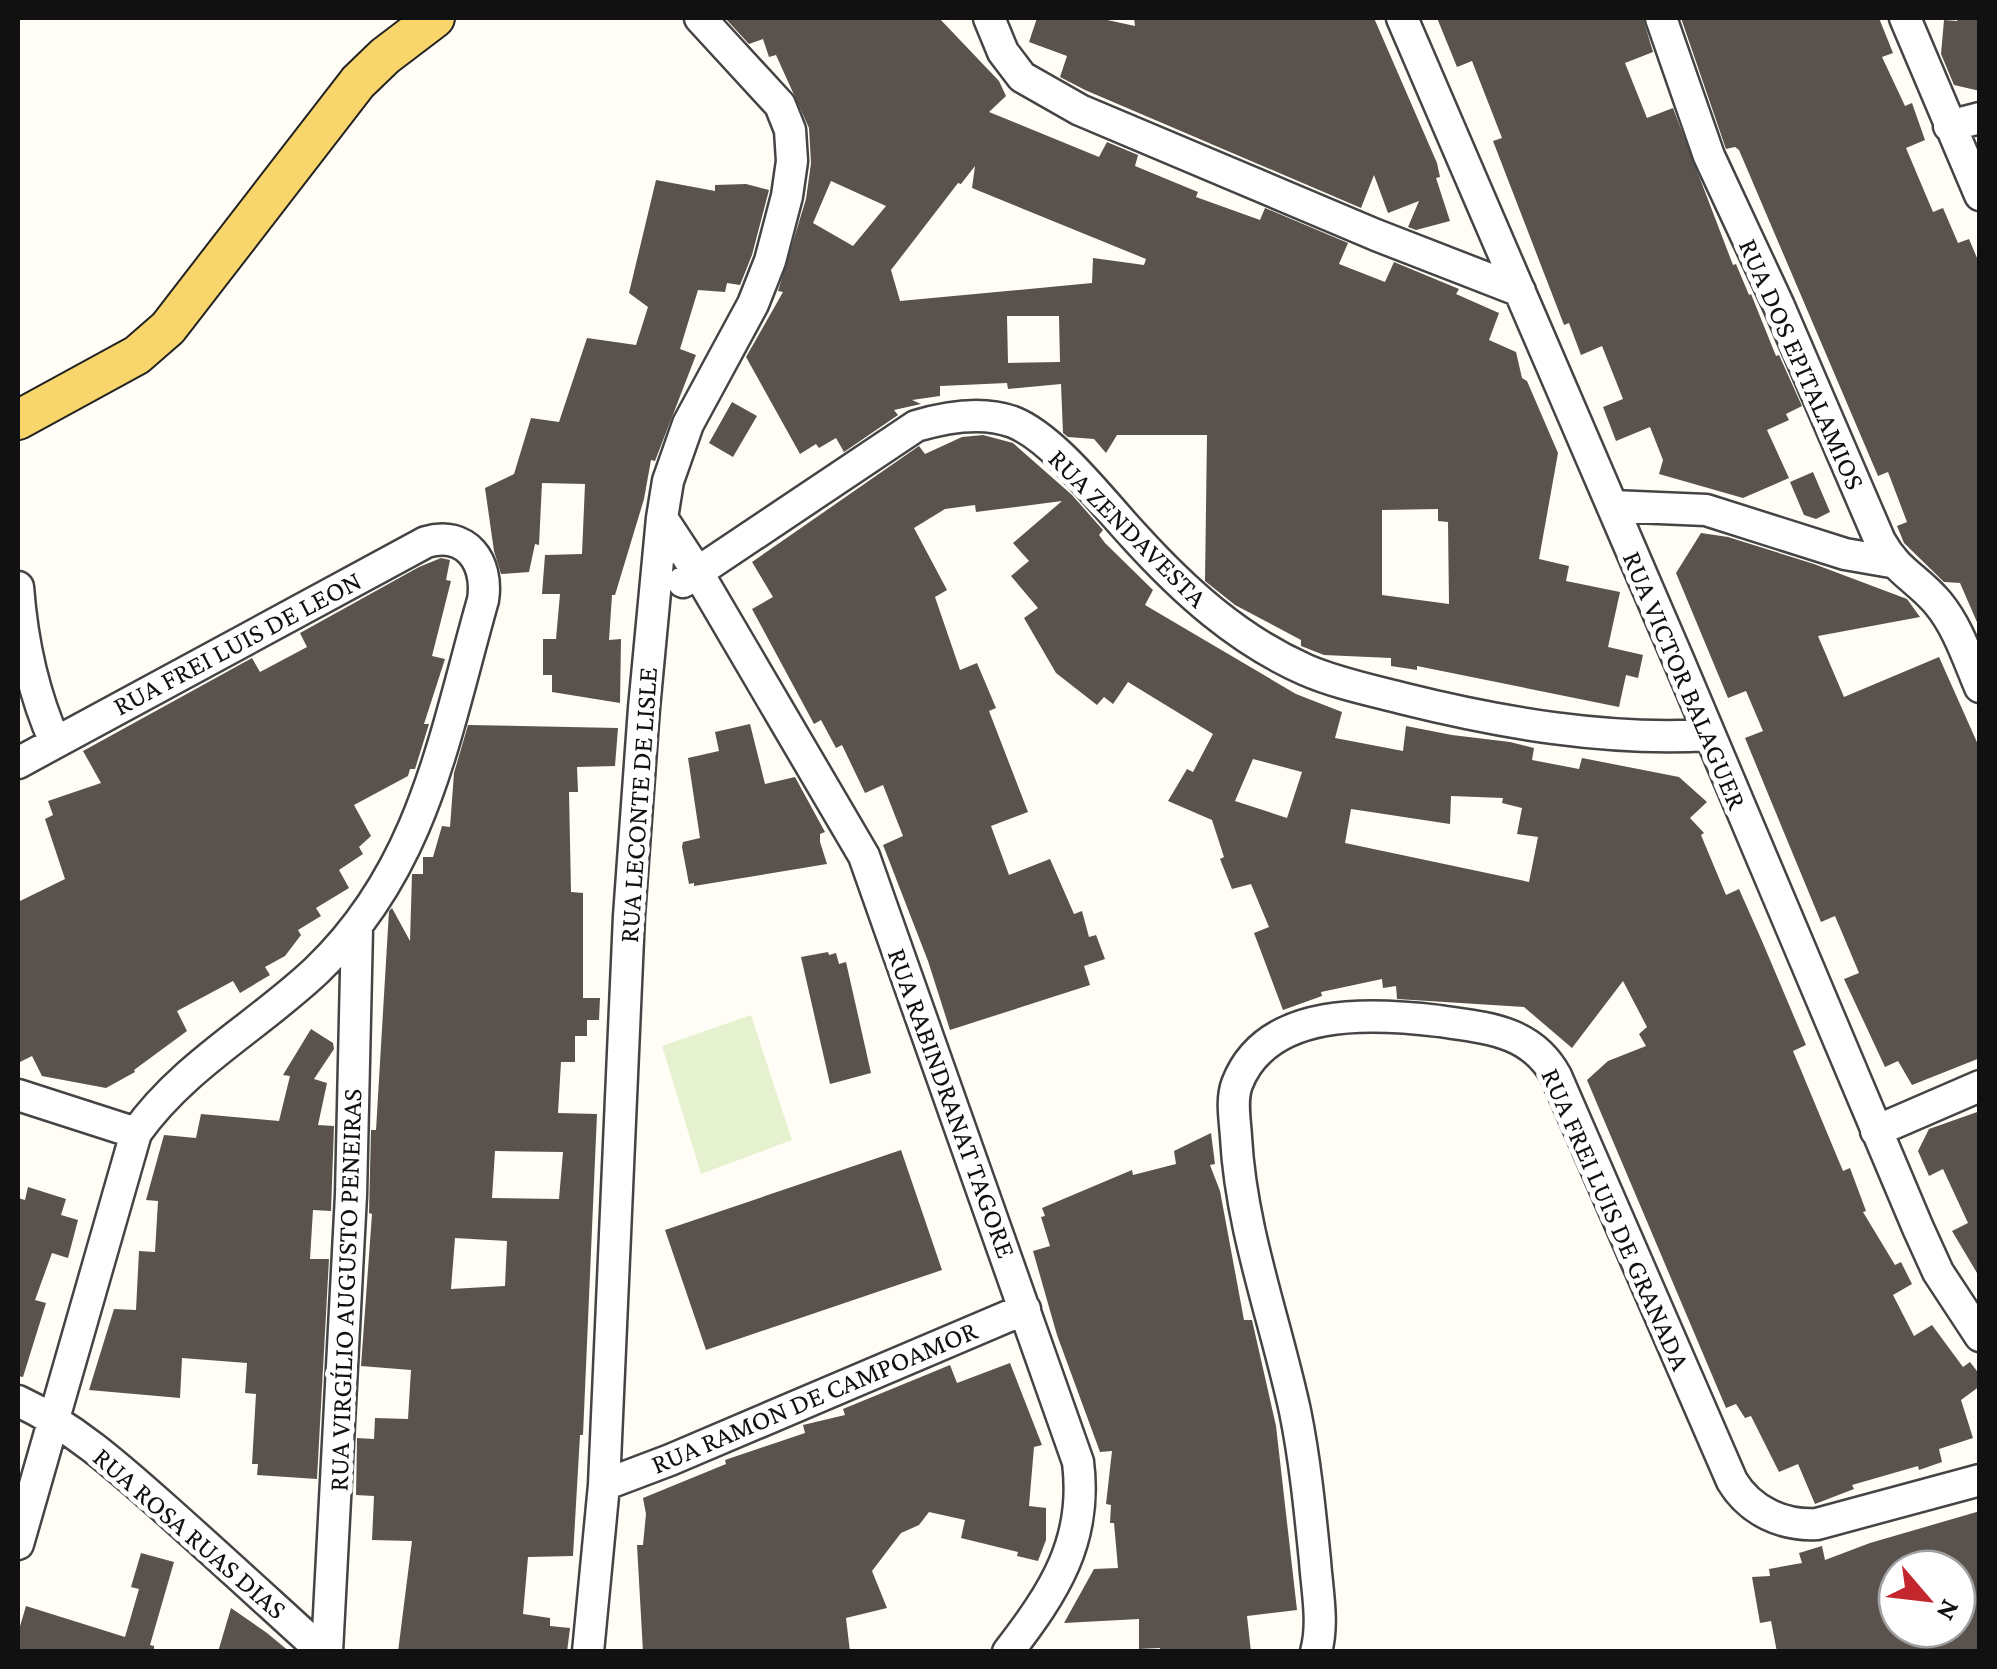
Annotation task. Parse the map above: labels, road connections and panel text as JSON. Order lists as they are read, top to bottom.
{
  "streets": {
    "street": [
      "RUA DOS EPITALAMIOS",
      "RUA ZENDAVESTA",
      "RUA FREI LUIS DE LEON",
      "RUA VICTOR BALAGUER",
      "RUA LECONTE DE LISLE",
      "RUA RABINDRANAT TAGORE",
      "RUA FREI LUIS DE GRANADA",
      "RUA VIRGÍLIO AUGUSTO PENEIRAS",
      "RUA RAMON DE CAMPOAMOR",
      "RUA ROSA RUAS DIAS"
    ]
  },
  "crossings": [
    ["RUA ZENDAVESTA", "RUA VICTOR BALAGUER"],
    ["RUA ZENDAVESTA", "RUA LECONTE DE LISLE"],
    ["RUA ZENDAVESTA", "RUA RABINDRANAT TAGORE"],
    ["RUA FREI LUIS DE LEON", "RUA VIRGÍLIO AUGUSTO PENEIRAS"],
    ["RUA LECONTE DE LISLE", "RUA RAMON DE CAMPOAMOR"],
    ["RUA RABINDRANAT TAGORE", "RUA RAMON DE CAMPOAMOR"],
    ["RUA VIRGÍLIO AUGUSTO PENEIRAS", "RUA ROSA RUAS DIAS"]
  ],
  "north": "bottom right"
}
